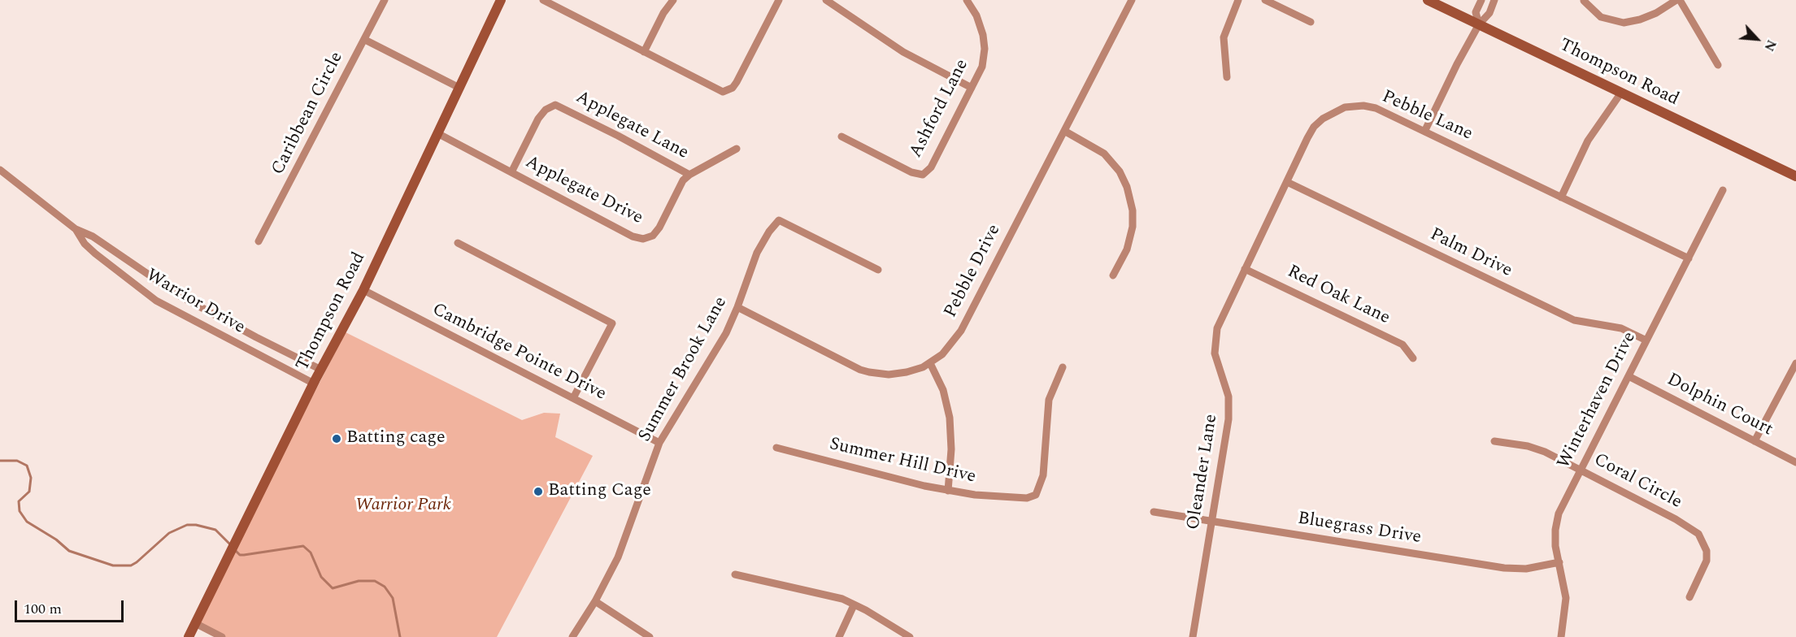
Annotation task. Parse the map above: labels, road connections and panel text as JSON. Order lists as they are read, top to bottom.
{
  "streets": {
    "street": [
      "Thompson Road",
      "Ashford Lane",
      "Caribbean Circle",
      "Pebble Lane",
      "Applegate Lane",
      "Applegate Drive",
      "Palm Drive",
      "Pebble Drive",
      "Red Oak Lane",
      "Warrior Drive",
      "Cambridge Pointe Drive",
      "Summer Brook Lane",
      "Winterhaven Drive",
      "Dolphin Court",
      "Summer Hill Drive",
      "Oleander Lane",
      "Coral Circle",
      "Bluegrass Drive"
    ]
  },
  "crossings": [
    ["Thompson Road", "Applegate Drive"],
    ["Thompson Road", "Warrior Drive"],
    ["Thompson Road", "Cambridge Pointe Drive"],
    ["Pebble Lane", "Palm Drive"],
    ["Pebble Lane", "Red Oak Lane"],
    ["Pebble Lane", "Winterhaven Drive"],
    ["Pebble Lane", "Oleander Lane"],
    ["Applegate Lane", "Applegate Drive"],
    ["Palm Drive", "Winterhaven Drive"],
    ["Pebble Drive", "Summer Brook Lane"],
    ["Cambridge Pointe Drive", "Summer Brook Lane"],
    ["Winterhaven Drive", "Dolphin Court"],
    ["Winterhaven Drive", "Coral Circle"],
    ["Winterhaven Drive", "Bluegrass Drive"],
    ["Oleander Lane", "Bluegrass Drive"]
  ],
  "parks": ["Warrior Park"],
  "places": ["Batting cage", "Batting Cage"],
  "scale_bar": "100 m",
  "north": "bottom right"
}
